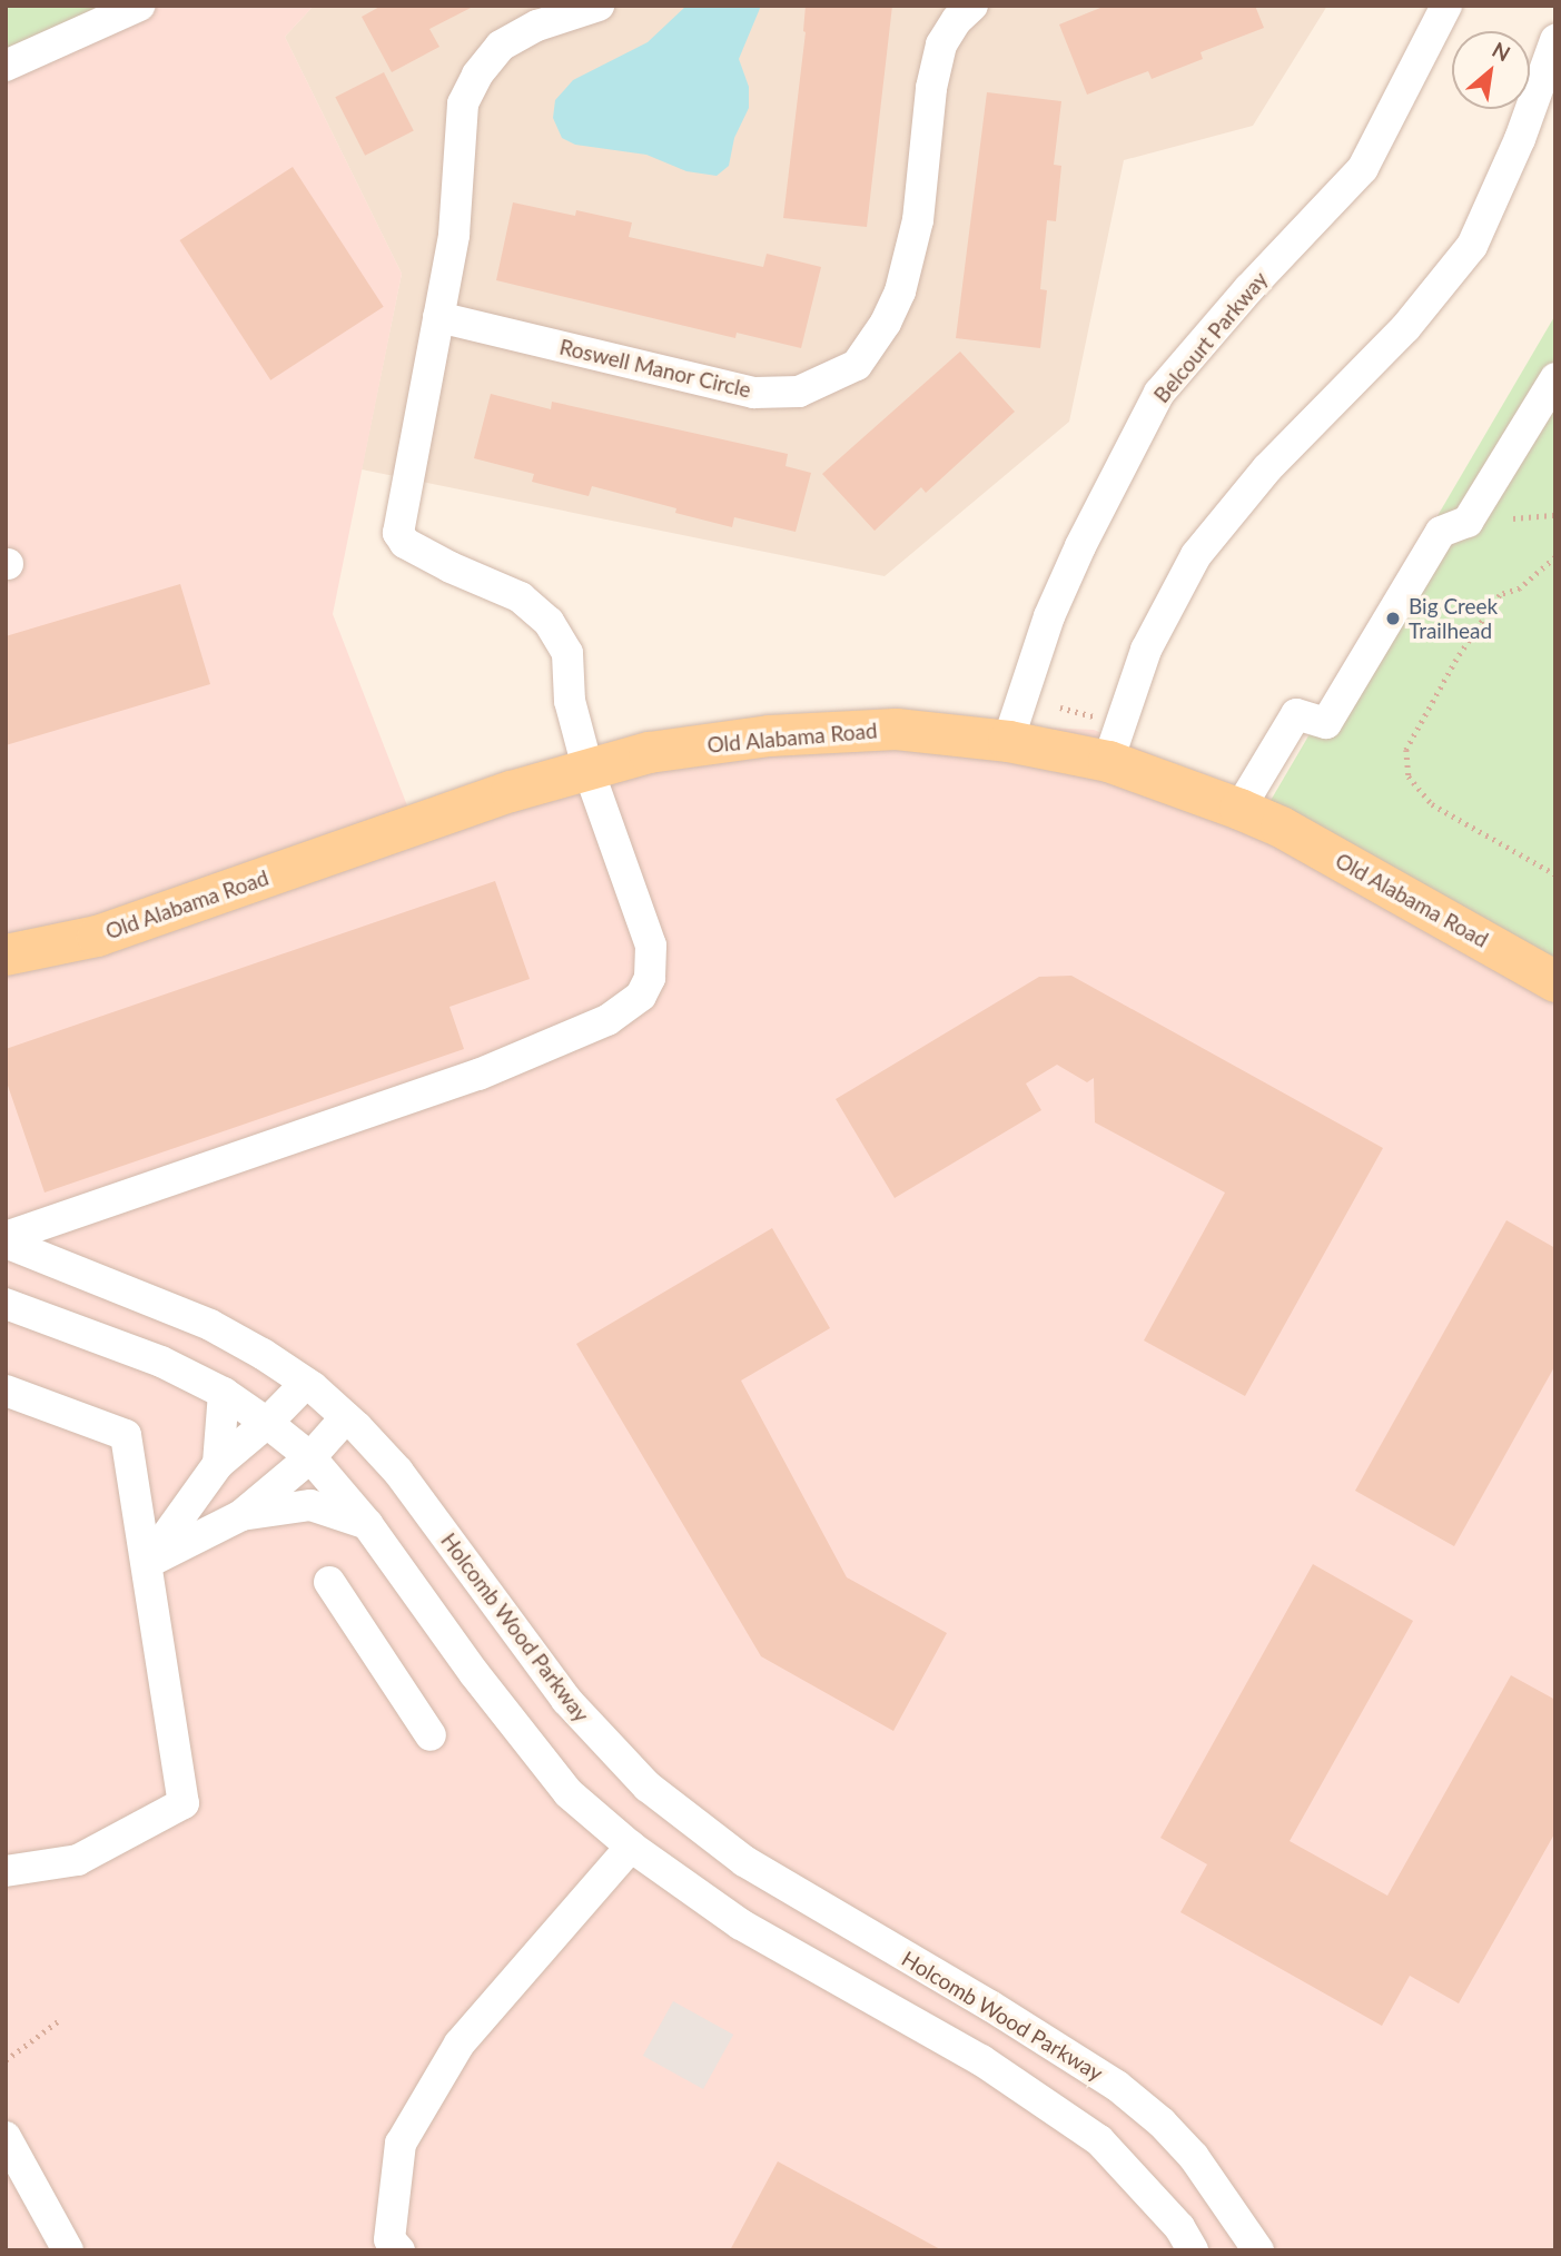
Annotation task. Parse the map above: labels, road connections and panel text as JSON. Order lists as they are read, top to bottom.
{
  "streets": {
    "main road": ["Old Alabama Road"],
    "street": ["Belcourt Parkway", "Roswell Manor Circle", "Holcomb Wood Parkway"]
  },
  "crossings": [
    ["Belcourt Parkway", "Old Alabama Road"]
  ],
  "places": ["Big Creek Trailhead"],
  "north": "top right"
}
